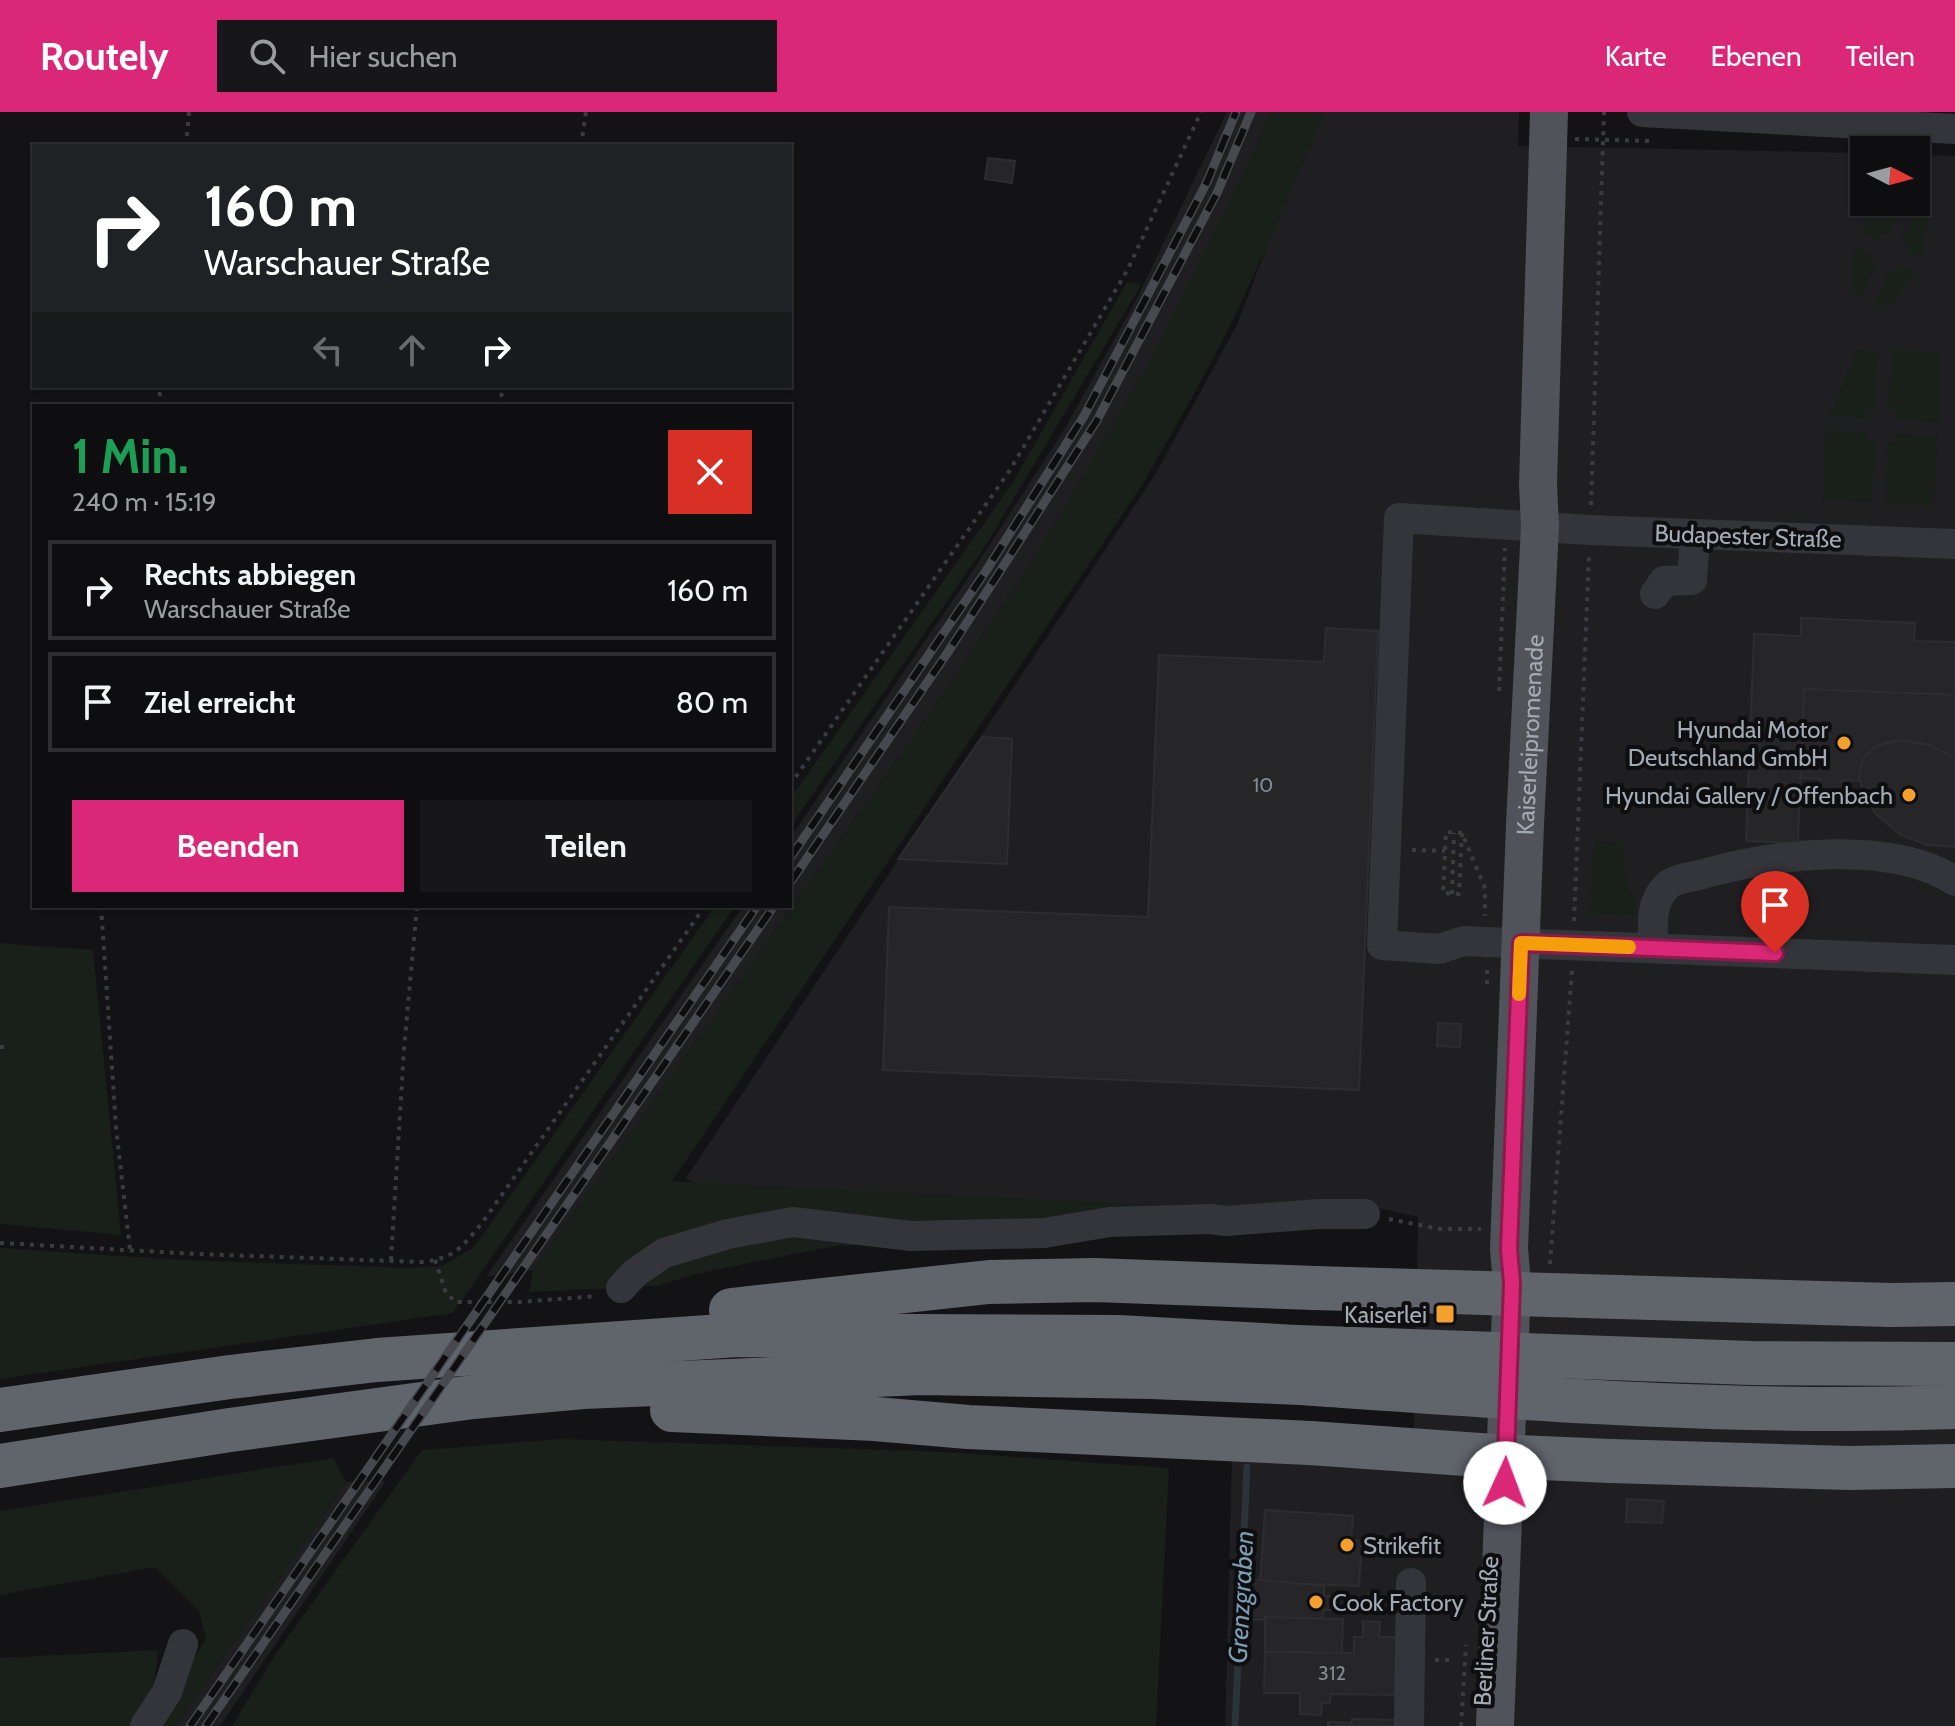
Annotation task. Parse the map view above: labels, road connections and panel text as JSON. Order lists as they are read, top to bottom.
{
  "streets": {
    "main road": ["Kaiserleipromenade", "Berliner Straße"],
    "street": ["Budapester Straße"]
  },
  "crossings": [
    ["Budapester Straße", "Kaiserleipromenade"],
    ["Kaiserleipromenade", "Berliner Straße"]
  ],
  "water": ["Grenzgraben"],
  "places": {
    "other": [
      "Hyundai Motor Deutschland GmbH",
      "Hyundai Gallery / Offenbach",
      "Strikefit",
      "Cook Factory"
    ],
    "transit": ["Kaiserlei"]
  },
  "house_numbers": ["10", "312"],
  "north": "right",
  "page": {
    "header": "Routely",
    "search": "Hier suchen",
    "nav": ["Karte", "Ebenen", "Teilen"],
    "turn": ["160 m", "Warschauer Straße"],
    "heading": ["1 Min.", "240 m · 15:19"],
    "list": [
      {
        "name": "Rechts abbiegen",
        "note": "Warschauer Straße",
        "value": "160 m"
      },
      {
        "name": "Ziel erreicht",
        "value": "80 m"
      }
    ],
    "buttons": ["Beenden", "Teilen"]
  }
}
